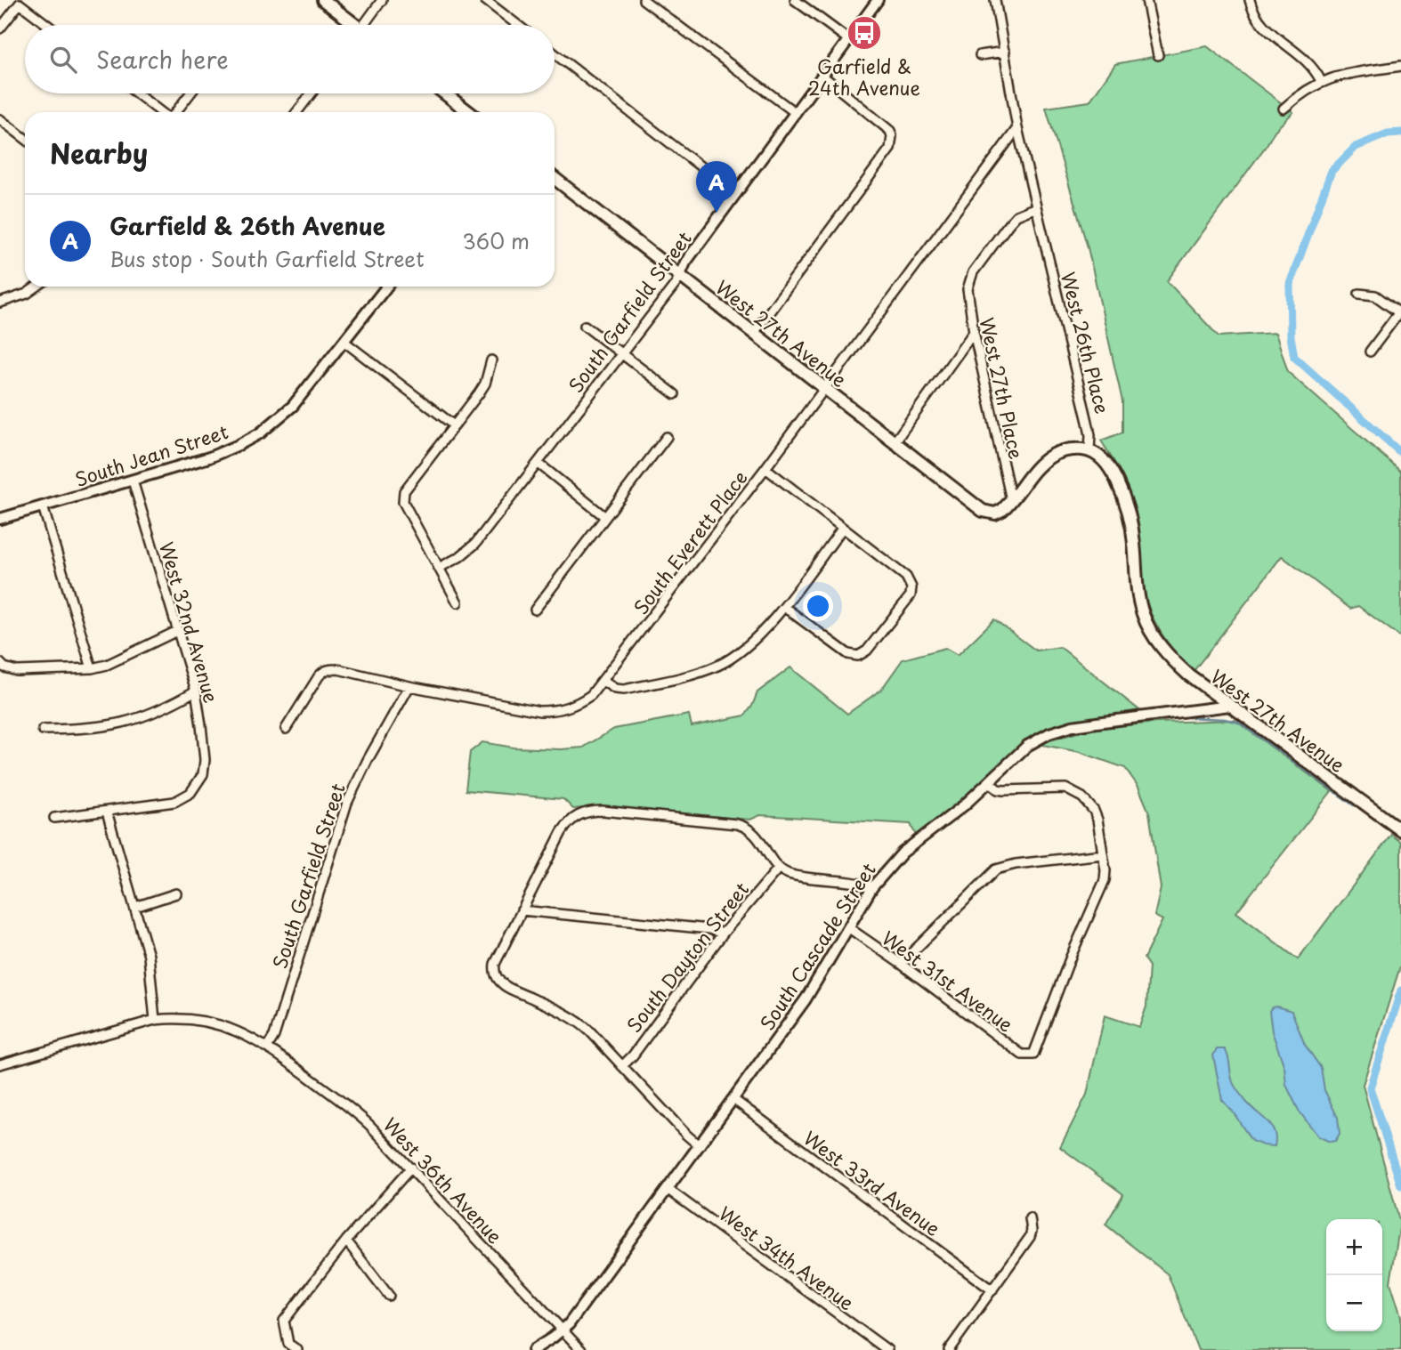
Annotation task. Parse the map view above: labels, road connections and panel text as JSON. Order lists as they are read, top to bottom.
{
  "streets": {
    "main road": ["West 27th Avenue"],
    "street": [
      "South Garfield Street",
      "West 26th Place",
      "West 27th Place",
      "South Jean Street",
      "South Everett Place",
      "West 32nd Avenue",
      "South Cascade Street",
      "South Dayton Street",
      "West 31st Avenue",
      "West 36th Avenue",
      "West 33rd Avenue",
      "West 34th Avenue"
    ]
  },
  "crossings": [
    ["South Garfield Street", "West 27th Avenue"],
    ["South Garfield Street", "South Everett Place"],
    ["South Garfield Street", "West 36th Avenue"],
    ["West 27th Avenue", "West 26th Place"],
    ["West 27th Avenue", "West 27th Place"],
    ["West 27th Avenue", "South Everett Place"],
    ["West 27th Avenue", "South Cascade Street"],
    ["West 26th Place", "West 27th Place"],
    ["West 26th Place", "South Everett Place"],
    ["South Jean Street", "West 32nd Avenue"],
    ["South Cascade Street", "West 31st Avenue"],
    ["South Cascade Street", "West 36th Avenue"],
    ["South Cascade Street", "West 33rd Avenue"],
    ["South Cascade Street", "West 34th Avenue"]
  ],
  "places": {
    "bus stop": ["Garfield & 24th Avenue"]
  },
  "page": {
    "search": "Search here",
    "heading": "Nearby",
    "pins": "A",
    "list": [
      {
        "mark": "A",
        "name": "Garfield & 26th Avenue",
        "note": "Bus stop · South Garfield Street",
        "value": "360 m"
      }
    ],
    "map_buttons": ["+", "−"]
  }
}
